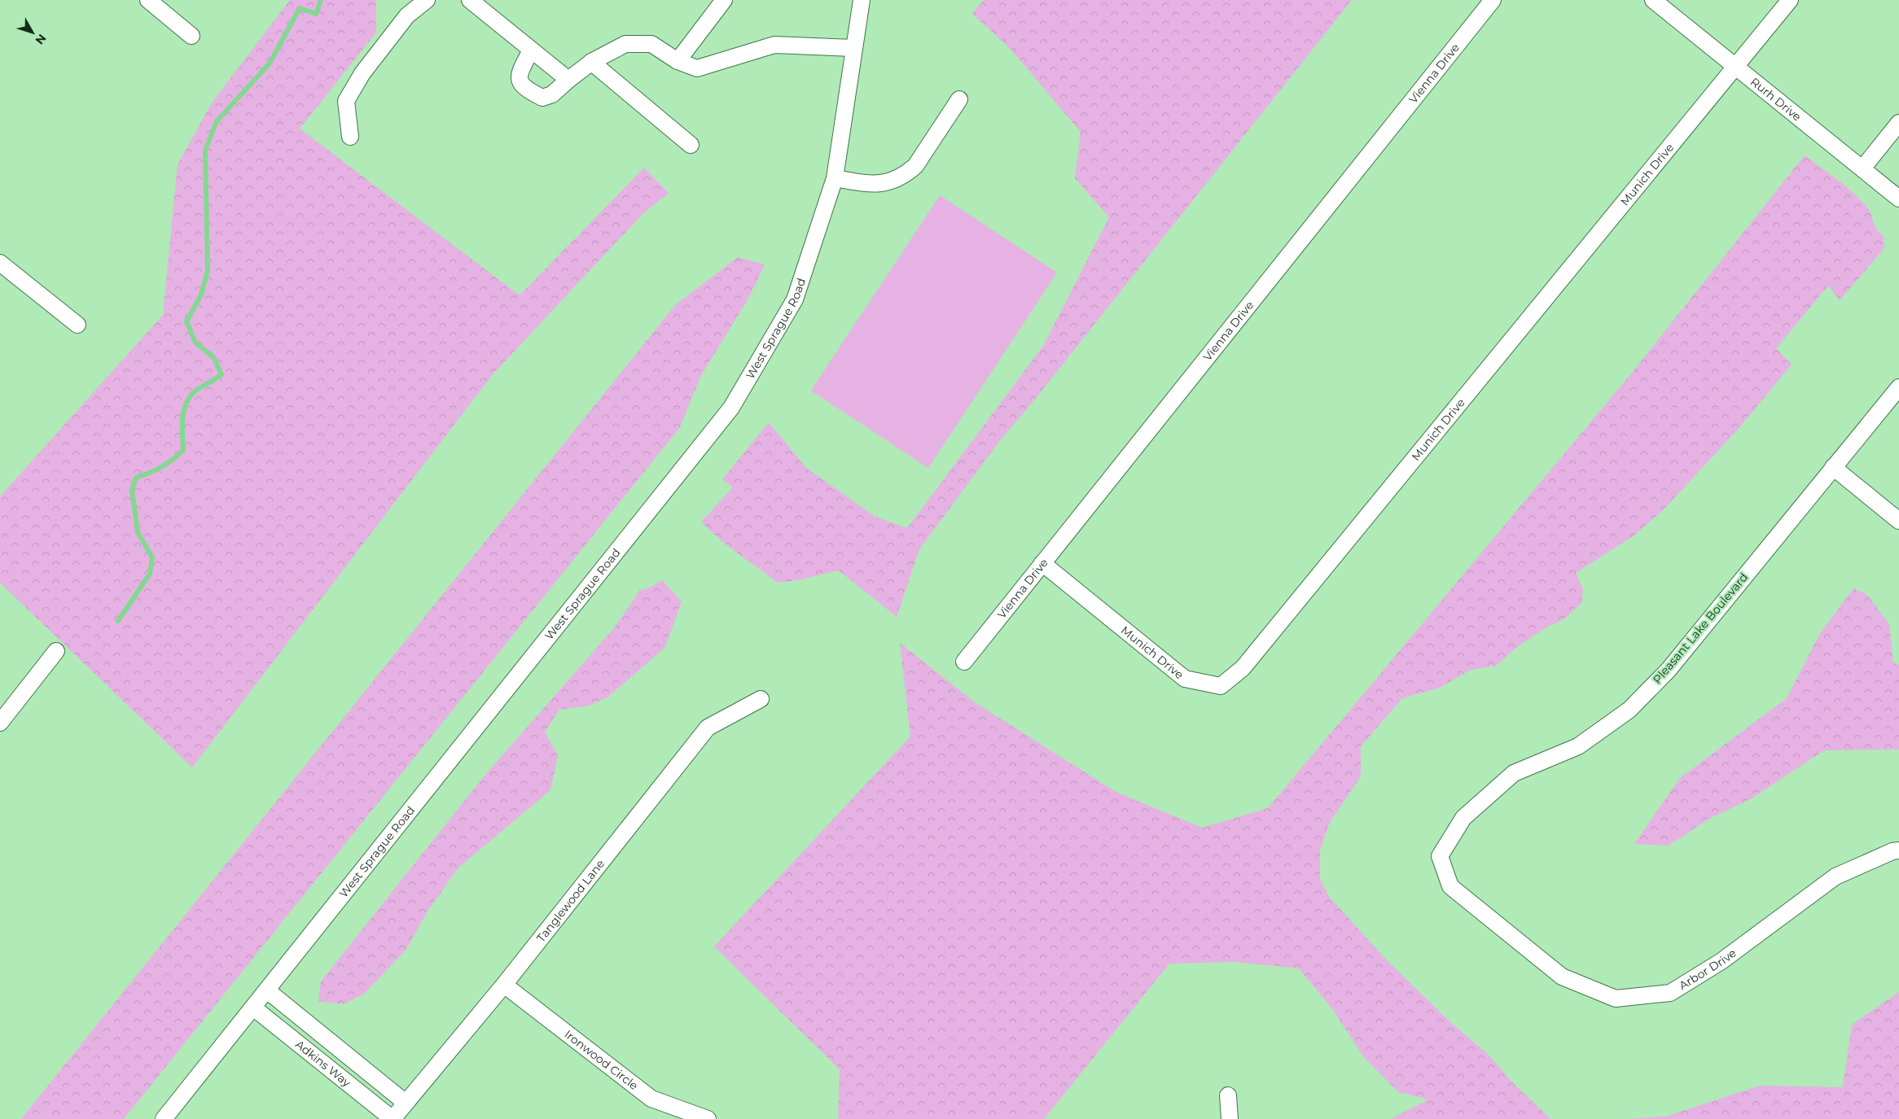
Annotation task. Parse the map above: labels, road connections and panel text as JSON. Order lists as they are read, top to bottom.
{
  "streets": {
    "street": [
      "Vienna Drive",
      "Rurh Drive",
      "Munich Drive",
      "West Sprague Road",
      "Pleasant Lake Boulevard",
      "Tanglewood Lane",
      "Arbor Drive",
      "Ironwood Circle",
      "Adkins Way"
    ]
  },
  "crossings": [
    ["Vienna Drive", "Munich Drive"],
    ["Rurh Drive", "Munich Drive"],
    ["West Sprague Road", "Adkins Way"],
    ["Pleasant Lake Boulevard", "Arbor Drive"],
    ["Tanglewood Lane", "Ironwood Circle"],
    ["Tanglewood Lane", "Adkins Way"]
  ],
  "north": "bottom right"
}
